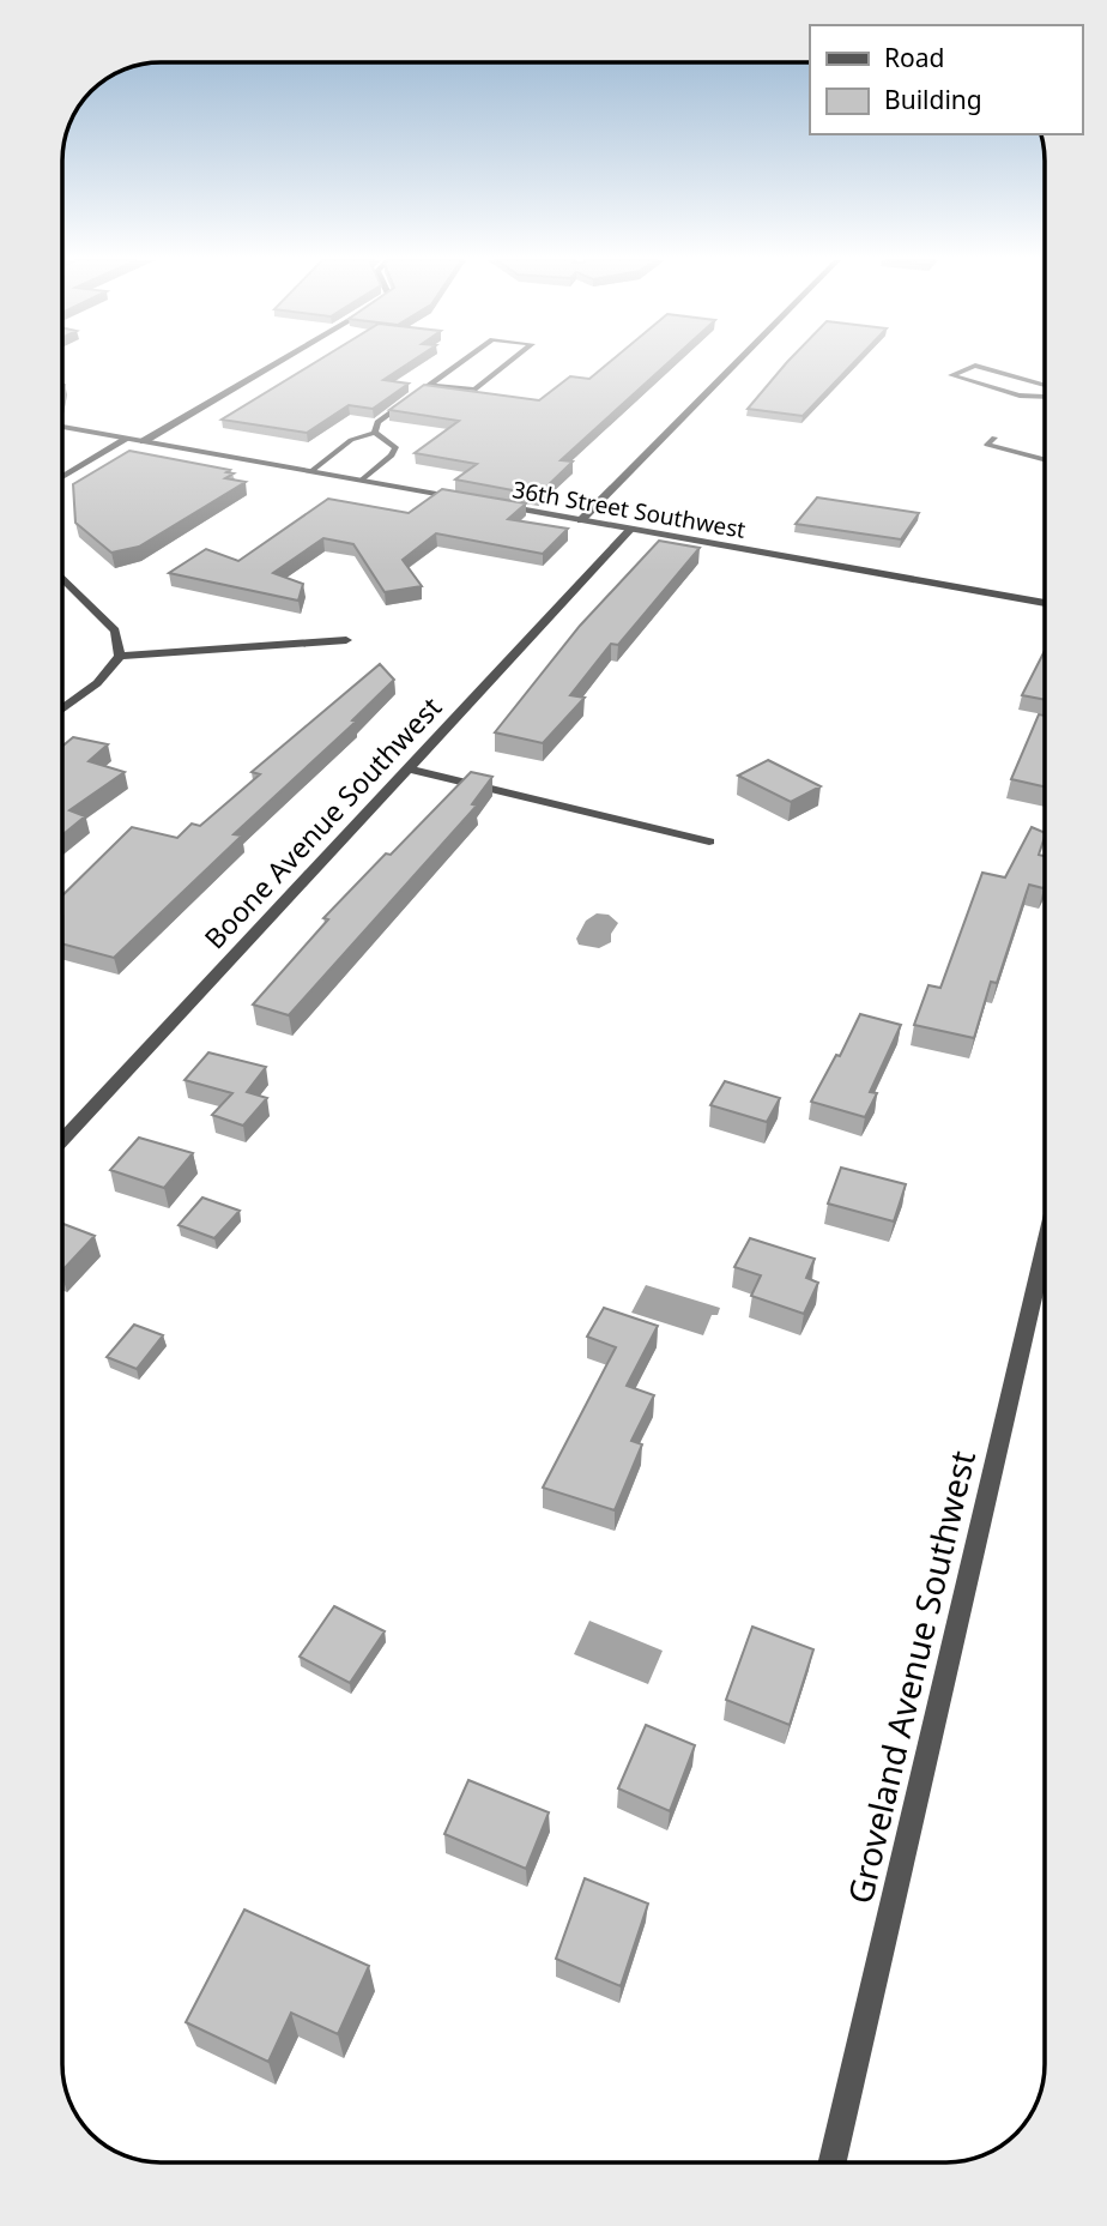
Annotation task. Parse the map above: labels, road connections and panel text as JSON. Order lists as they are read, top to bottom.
{
  "streets": {
    "street": ["36th Street Southwest", "Boone Avenue Southwest", "Groveland Avenue Southwest"]
  },
  "crossings": [
    ["36th Street Southwest", "Boone Avenue Southwest"]
  ],
  "legend": ["Road", "Building"]
}
